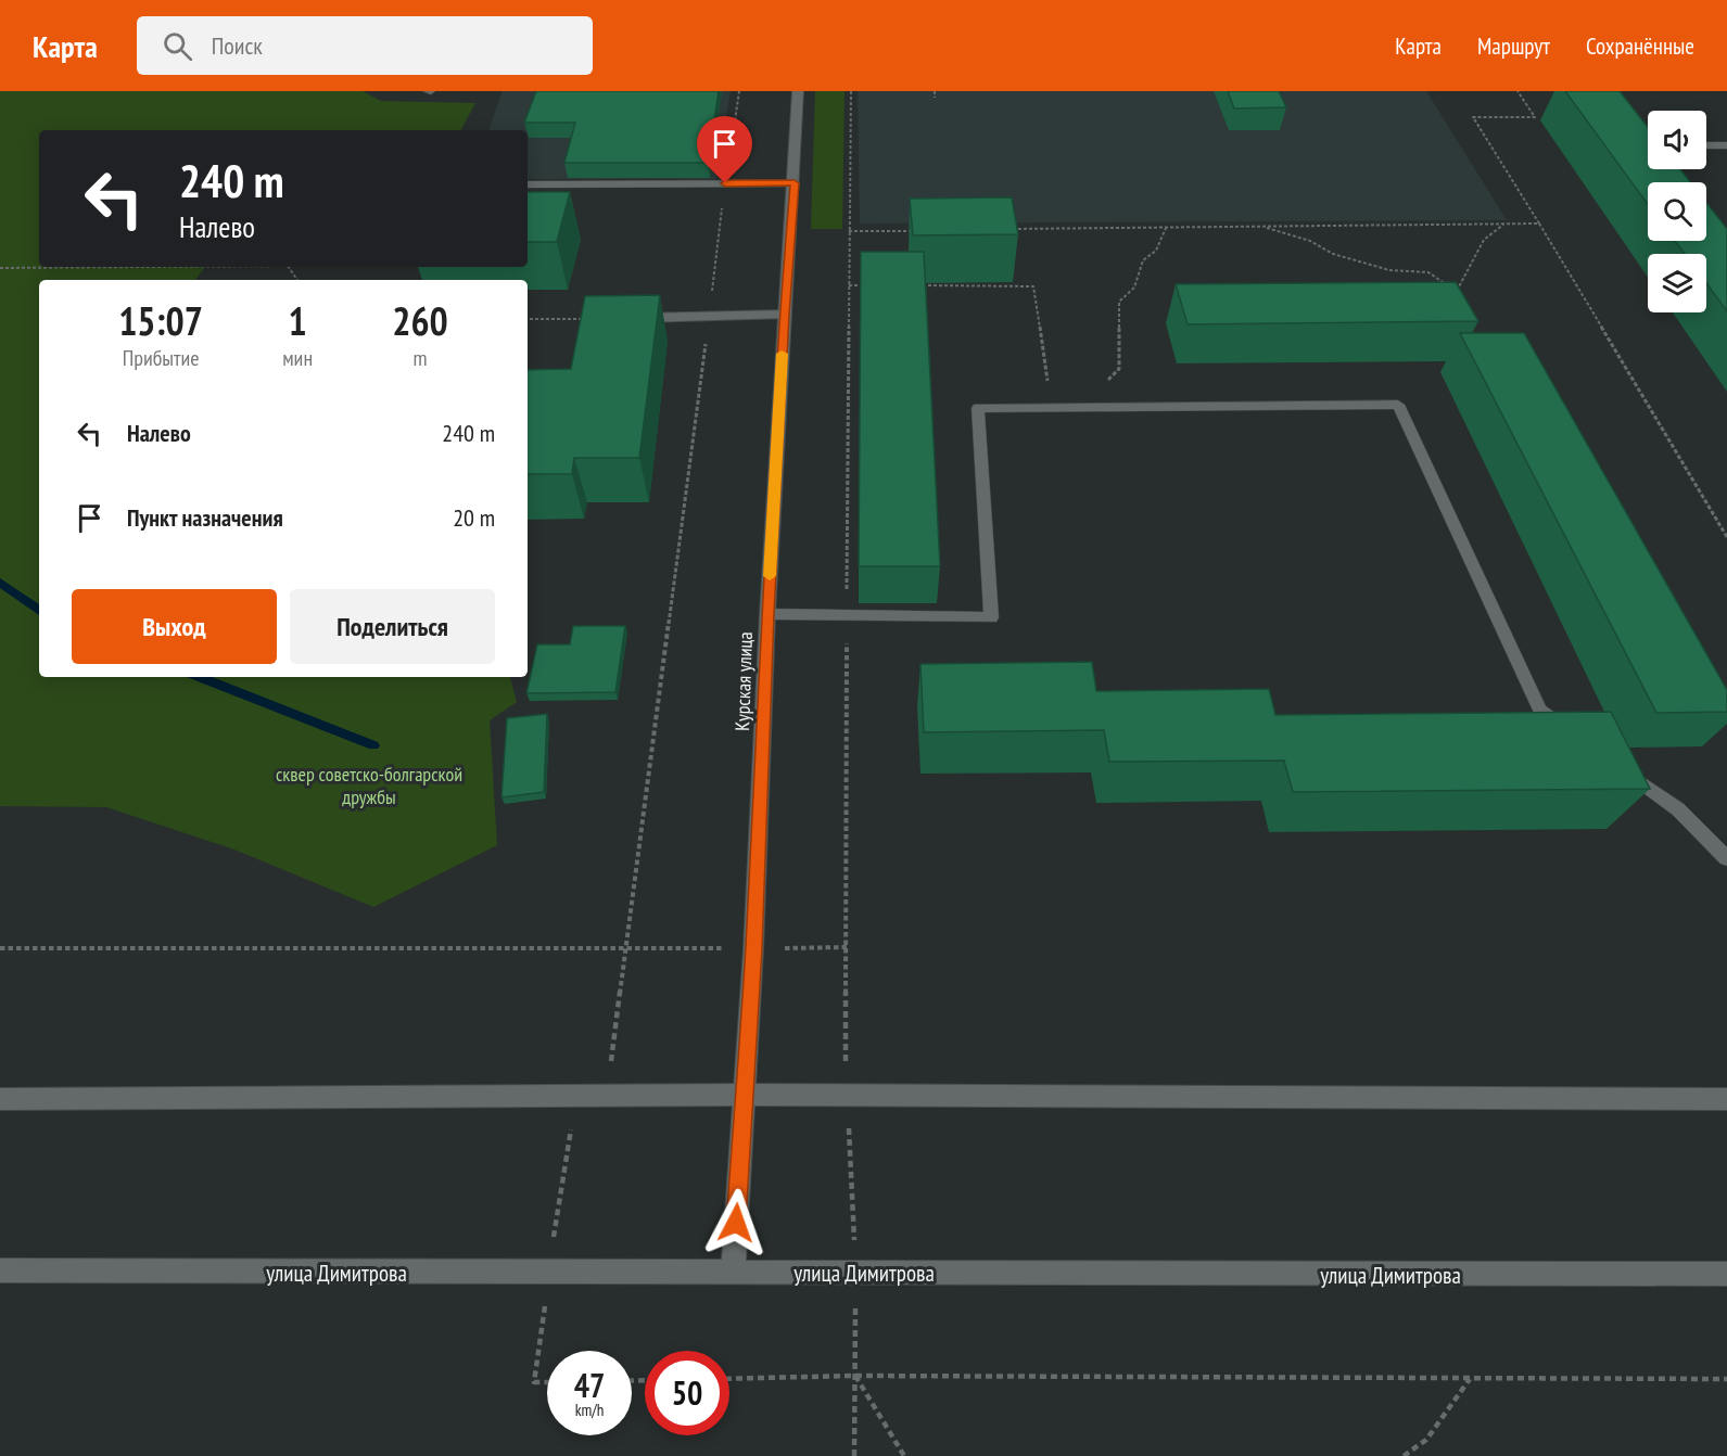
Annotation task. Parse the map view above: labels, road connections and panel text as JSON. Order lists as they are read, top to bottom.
{
  "streets": {
    "main road": ["Курская улица", "улица Димитрова"]
  },
  "crossings": [
    ["Курская улица", "улица Димитрова"]
  ],
  "parks": ["сквер советско-болгарской дружбы"],
  "page": {
    "header": "Карта",
    "search": "Поиск",
    "nav": ["Карта", "Маршрут", "Сохранённые"],
    "turn": ["240 m", "Налево"],
    "eta": [
      "15:07",
      "Прибытие",
      "1",
      "мин",
      "260",
      "m"
    ],
    "list": [
      {
        "name": "Налево",
        "value": "240 m"
      },
      {
        "name": "Пункт назначения",
        "value": "20 m"
      }
    ],
    "buttons": ["Выход", "Поделиться"],
    "speed": "47 km/h",
    "limit": "50"
  }
}
